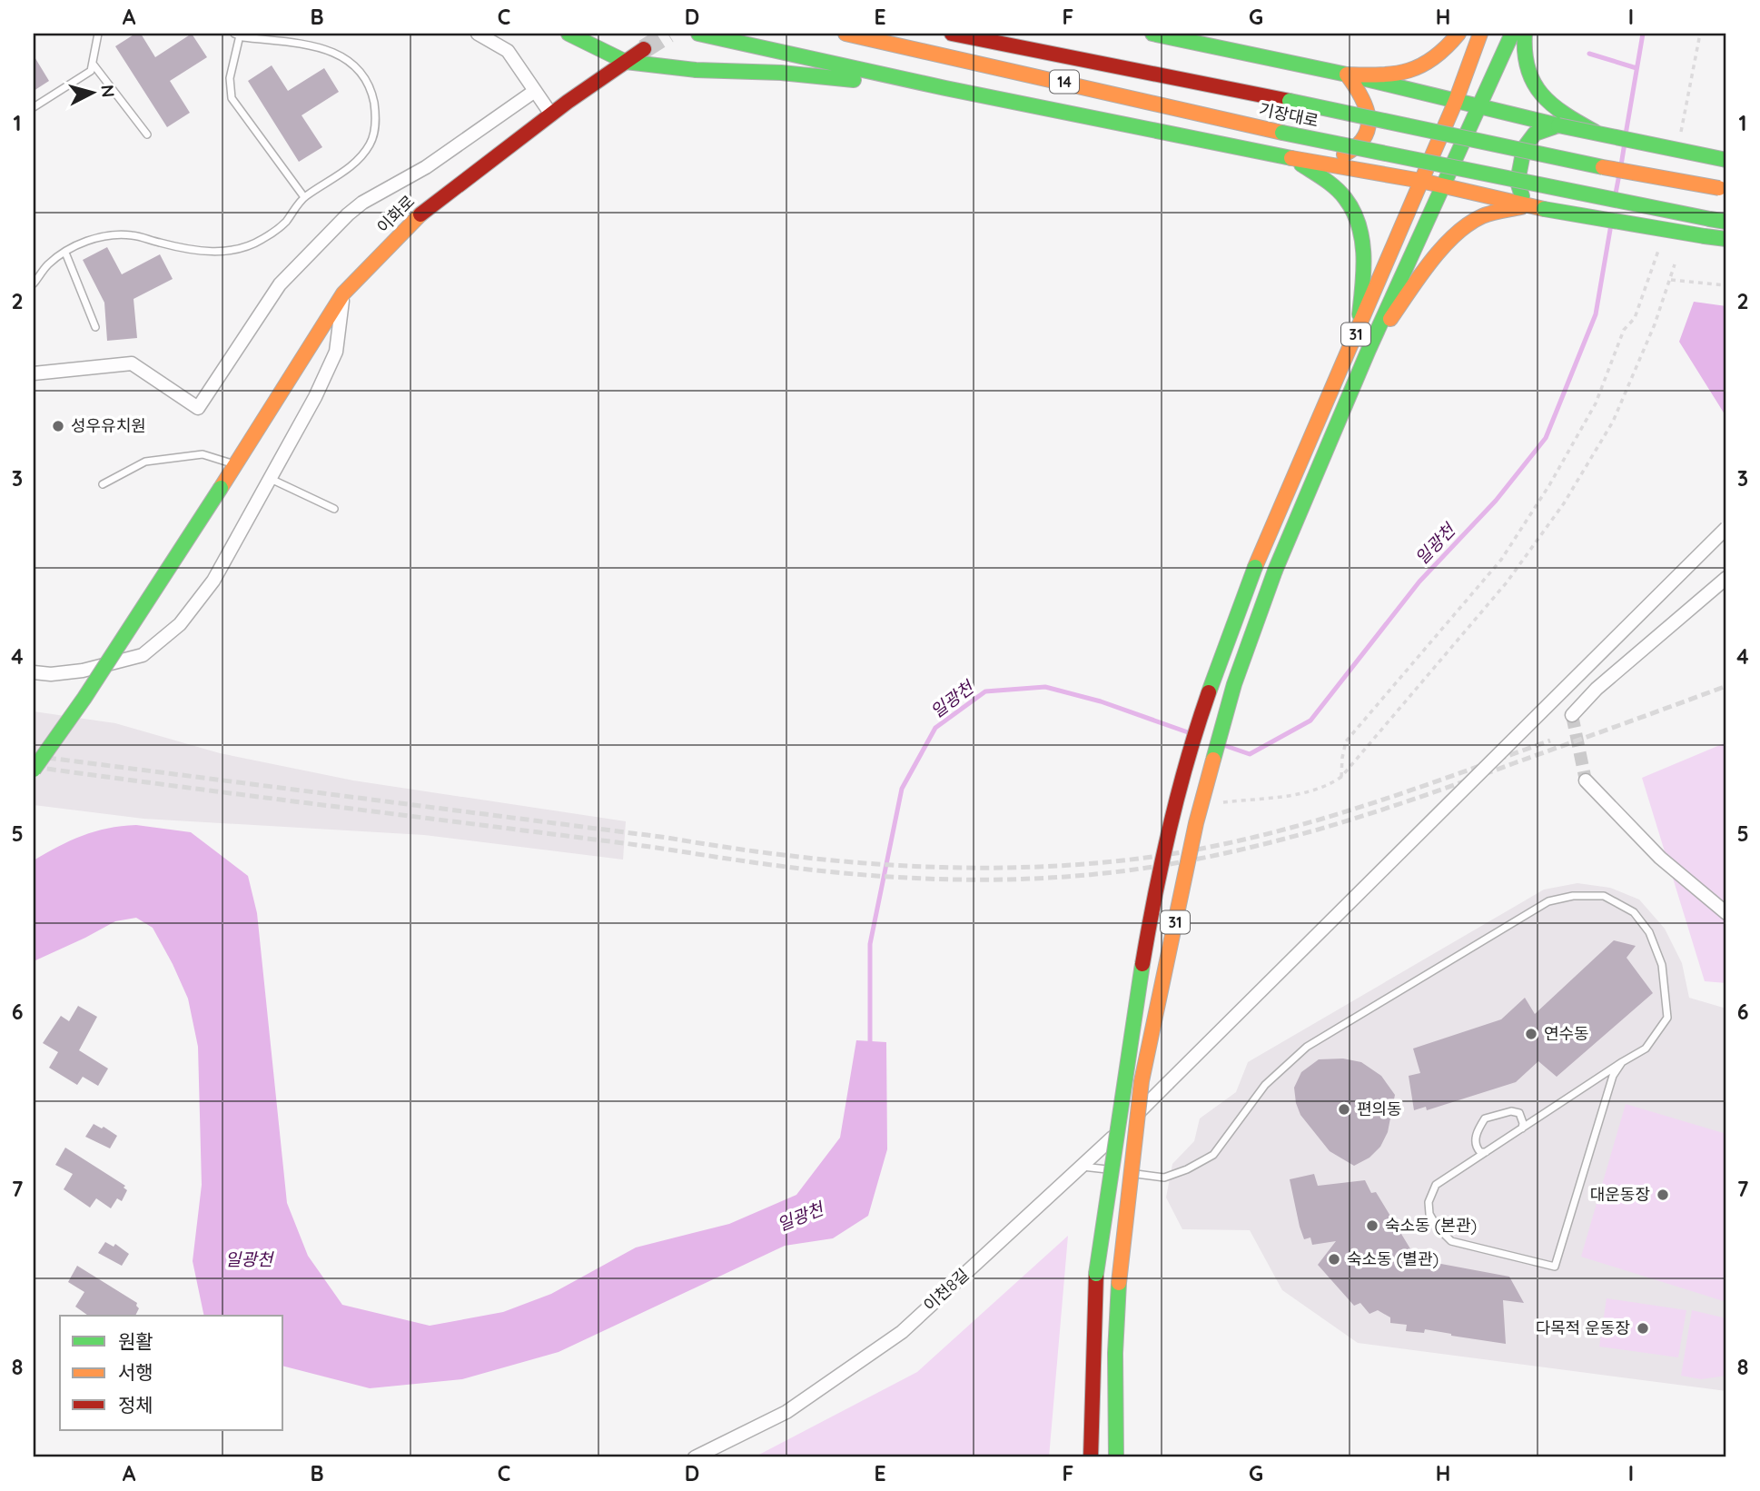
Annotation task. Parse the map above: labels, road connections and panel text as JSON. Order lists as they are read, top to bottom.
{
  "streets": {
    "main road": [
      "14",
      "기장대로",
      "이화로",
      "31"
    ],
    "street": ["이천8길"]
  },
  "water": ["일광천"],
  "places": [
    "성우유치원",
    "연수동",
    "편의동",
    "대운동장",
    "숙소동 (본관)",
    "숙소동 (별관)",
    "다목적 운동장"
  ],
  "legend": ["원활", "서행", "정체"],
  "north": "right",
  "grid": {
    "columns": [
      "A",
      "B",
      "C",
      "D",
      "E",
      "F",
      "G",
      "H",
      "I"
    ],
    "rows": [
      "1",
      "2",
      "3",
      "4",
      "5",
      "6",
      "7",
      "8"
    ]
  }
}
